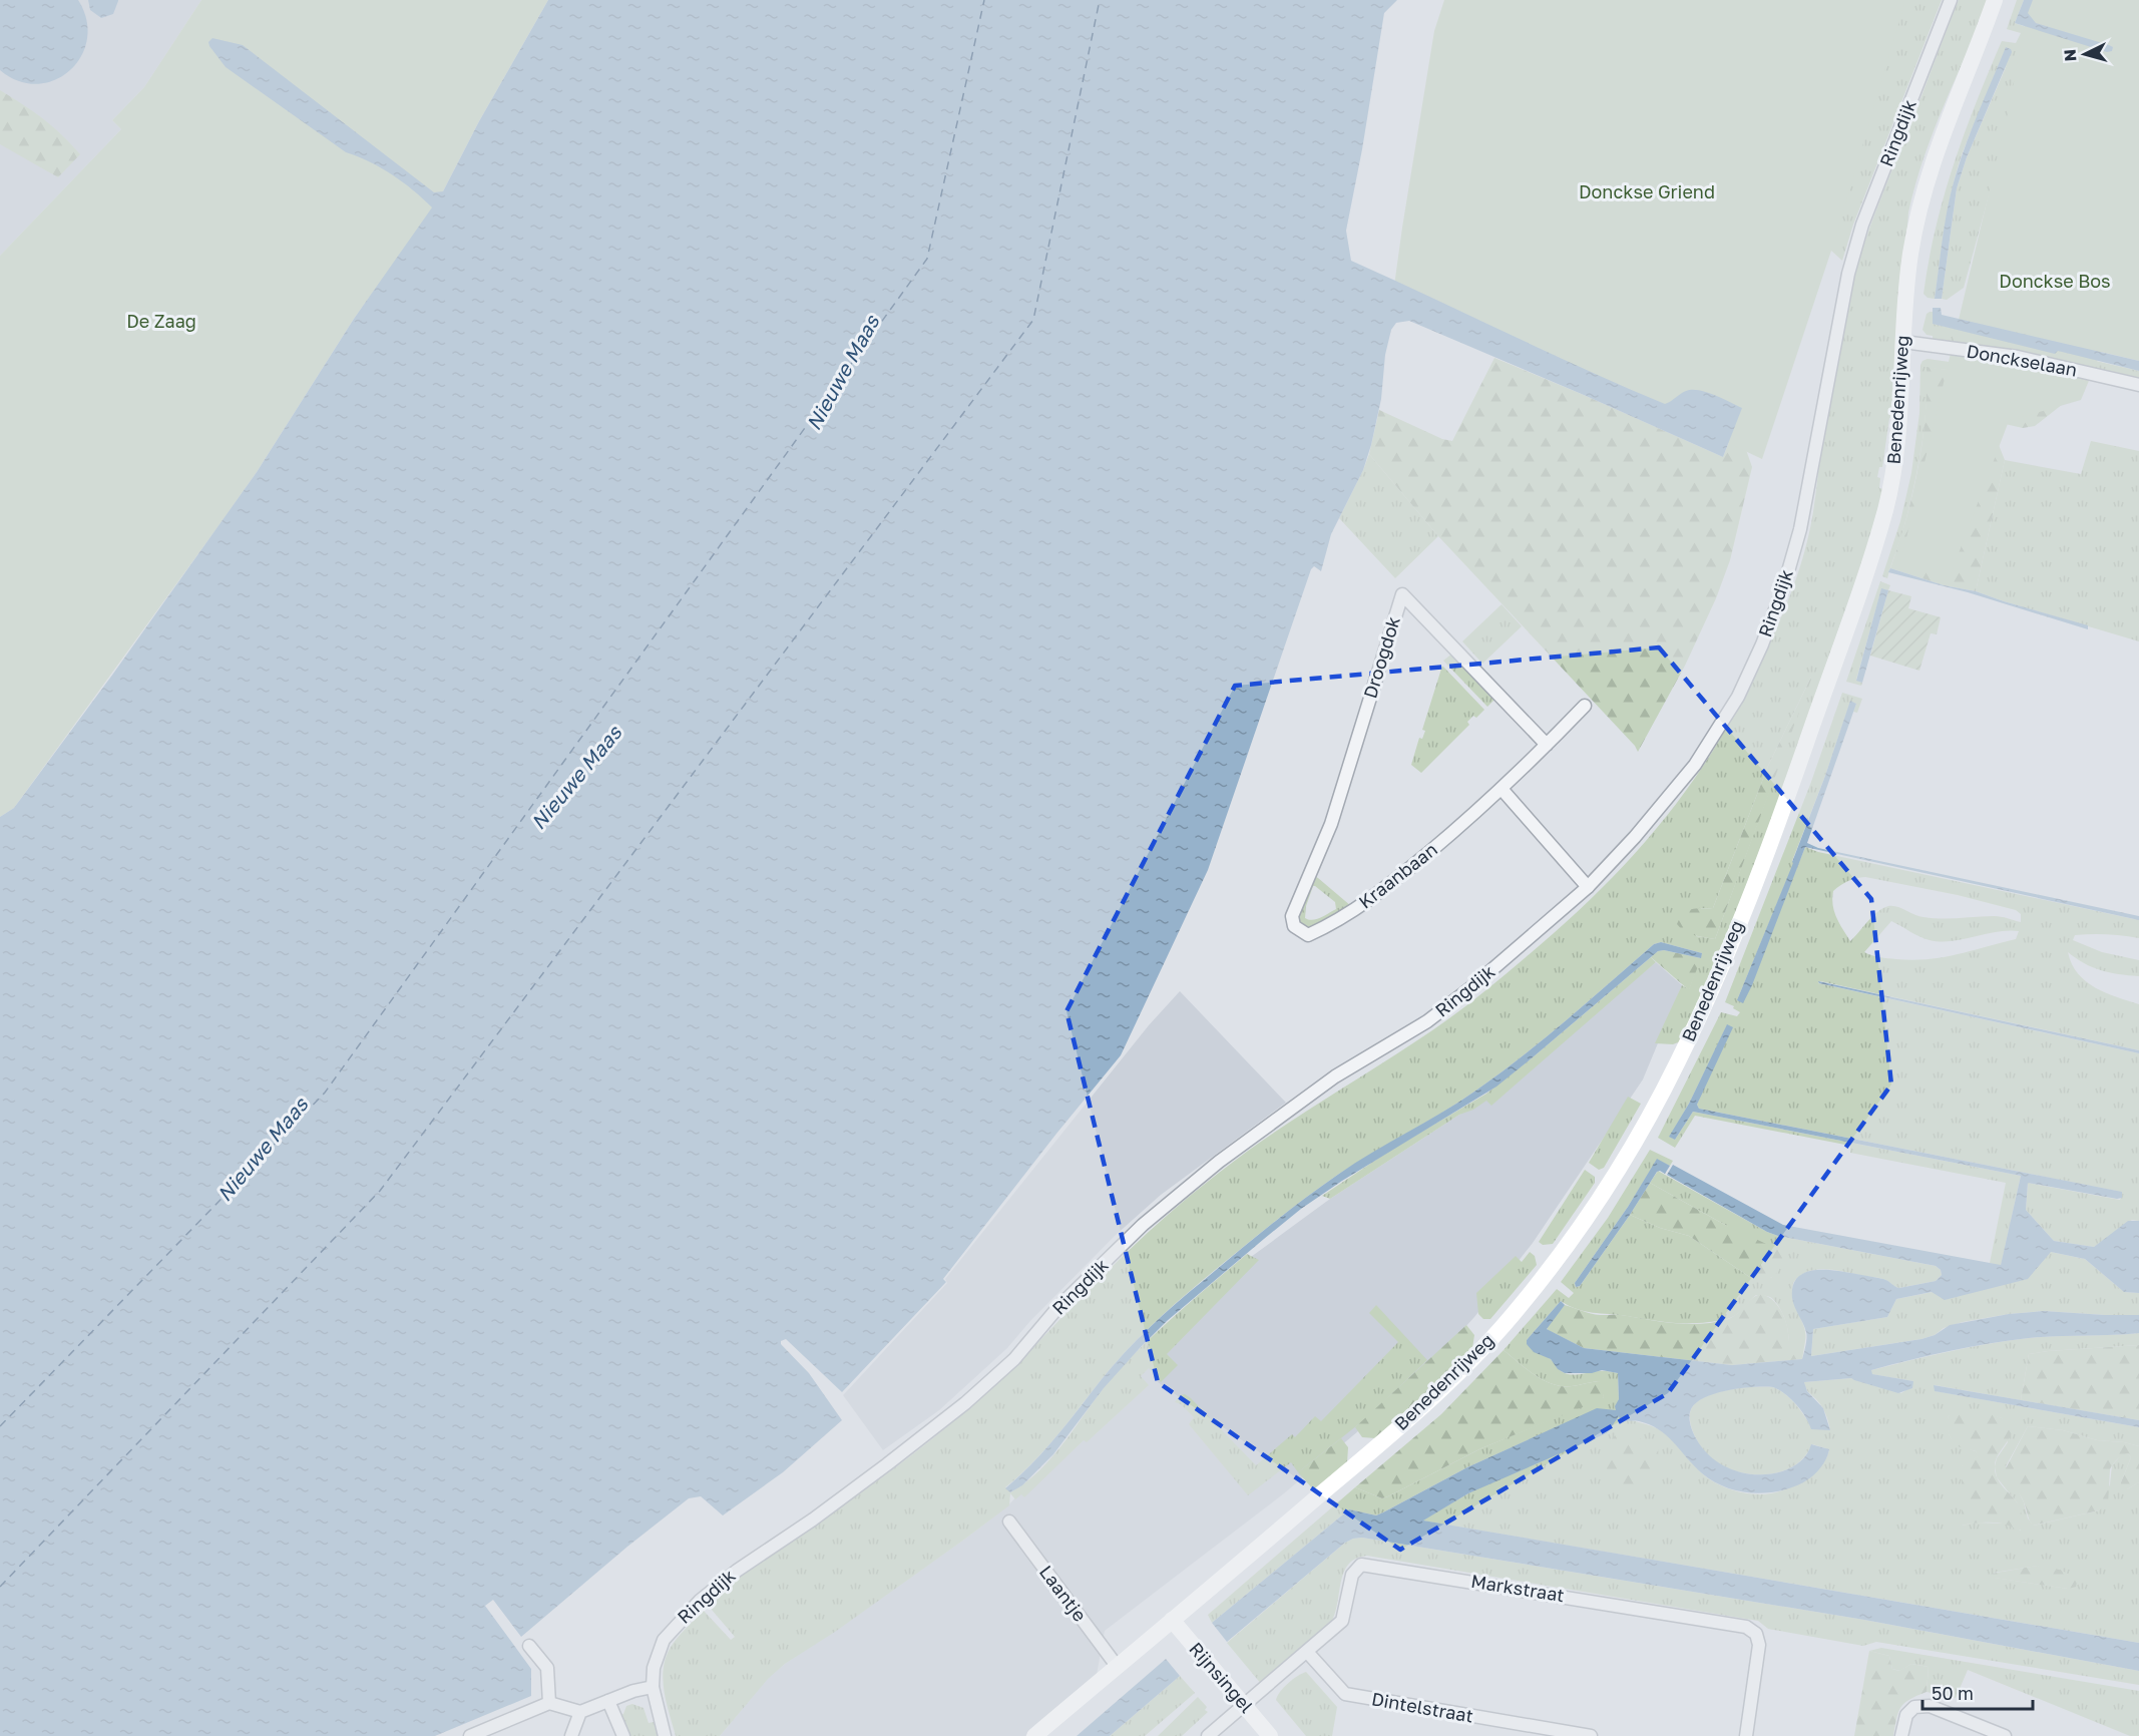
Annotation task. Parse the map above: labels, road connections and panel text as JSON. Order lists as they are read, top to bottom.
{
  "streets": {
    "street": [
      "Ringdijk",
      "Donckselaan",
      "Benedenrijweg",
      "Droogdok",
      "Kraanbaan",
      "Markstraat",
      "Laantje",
      "Rijnsingel",
      "Dintelstraat"
    ]
  },
  "crossings": [
    ["Donckselaan", "Benedenrijweg"],
    ["Benedenrijweg", "Laantje"],
    ["Benedenrijweg", "Rijnsingel"],
    ["Droogdok", "Kraanbaan"],
    ["Markstraat", "Rijnsingel"],
    ["Markstraat", "Dintelstraat"]
  ],
  "water": ["Nieuwe Maas"],
  "parks": ["Donckse Griend", "Donckse Bos", "De Zaag"],
  "scale_bar": "50 m",
  "north": "left"
}
